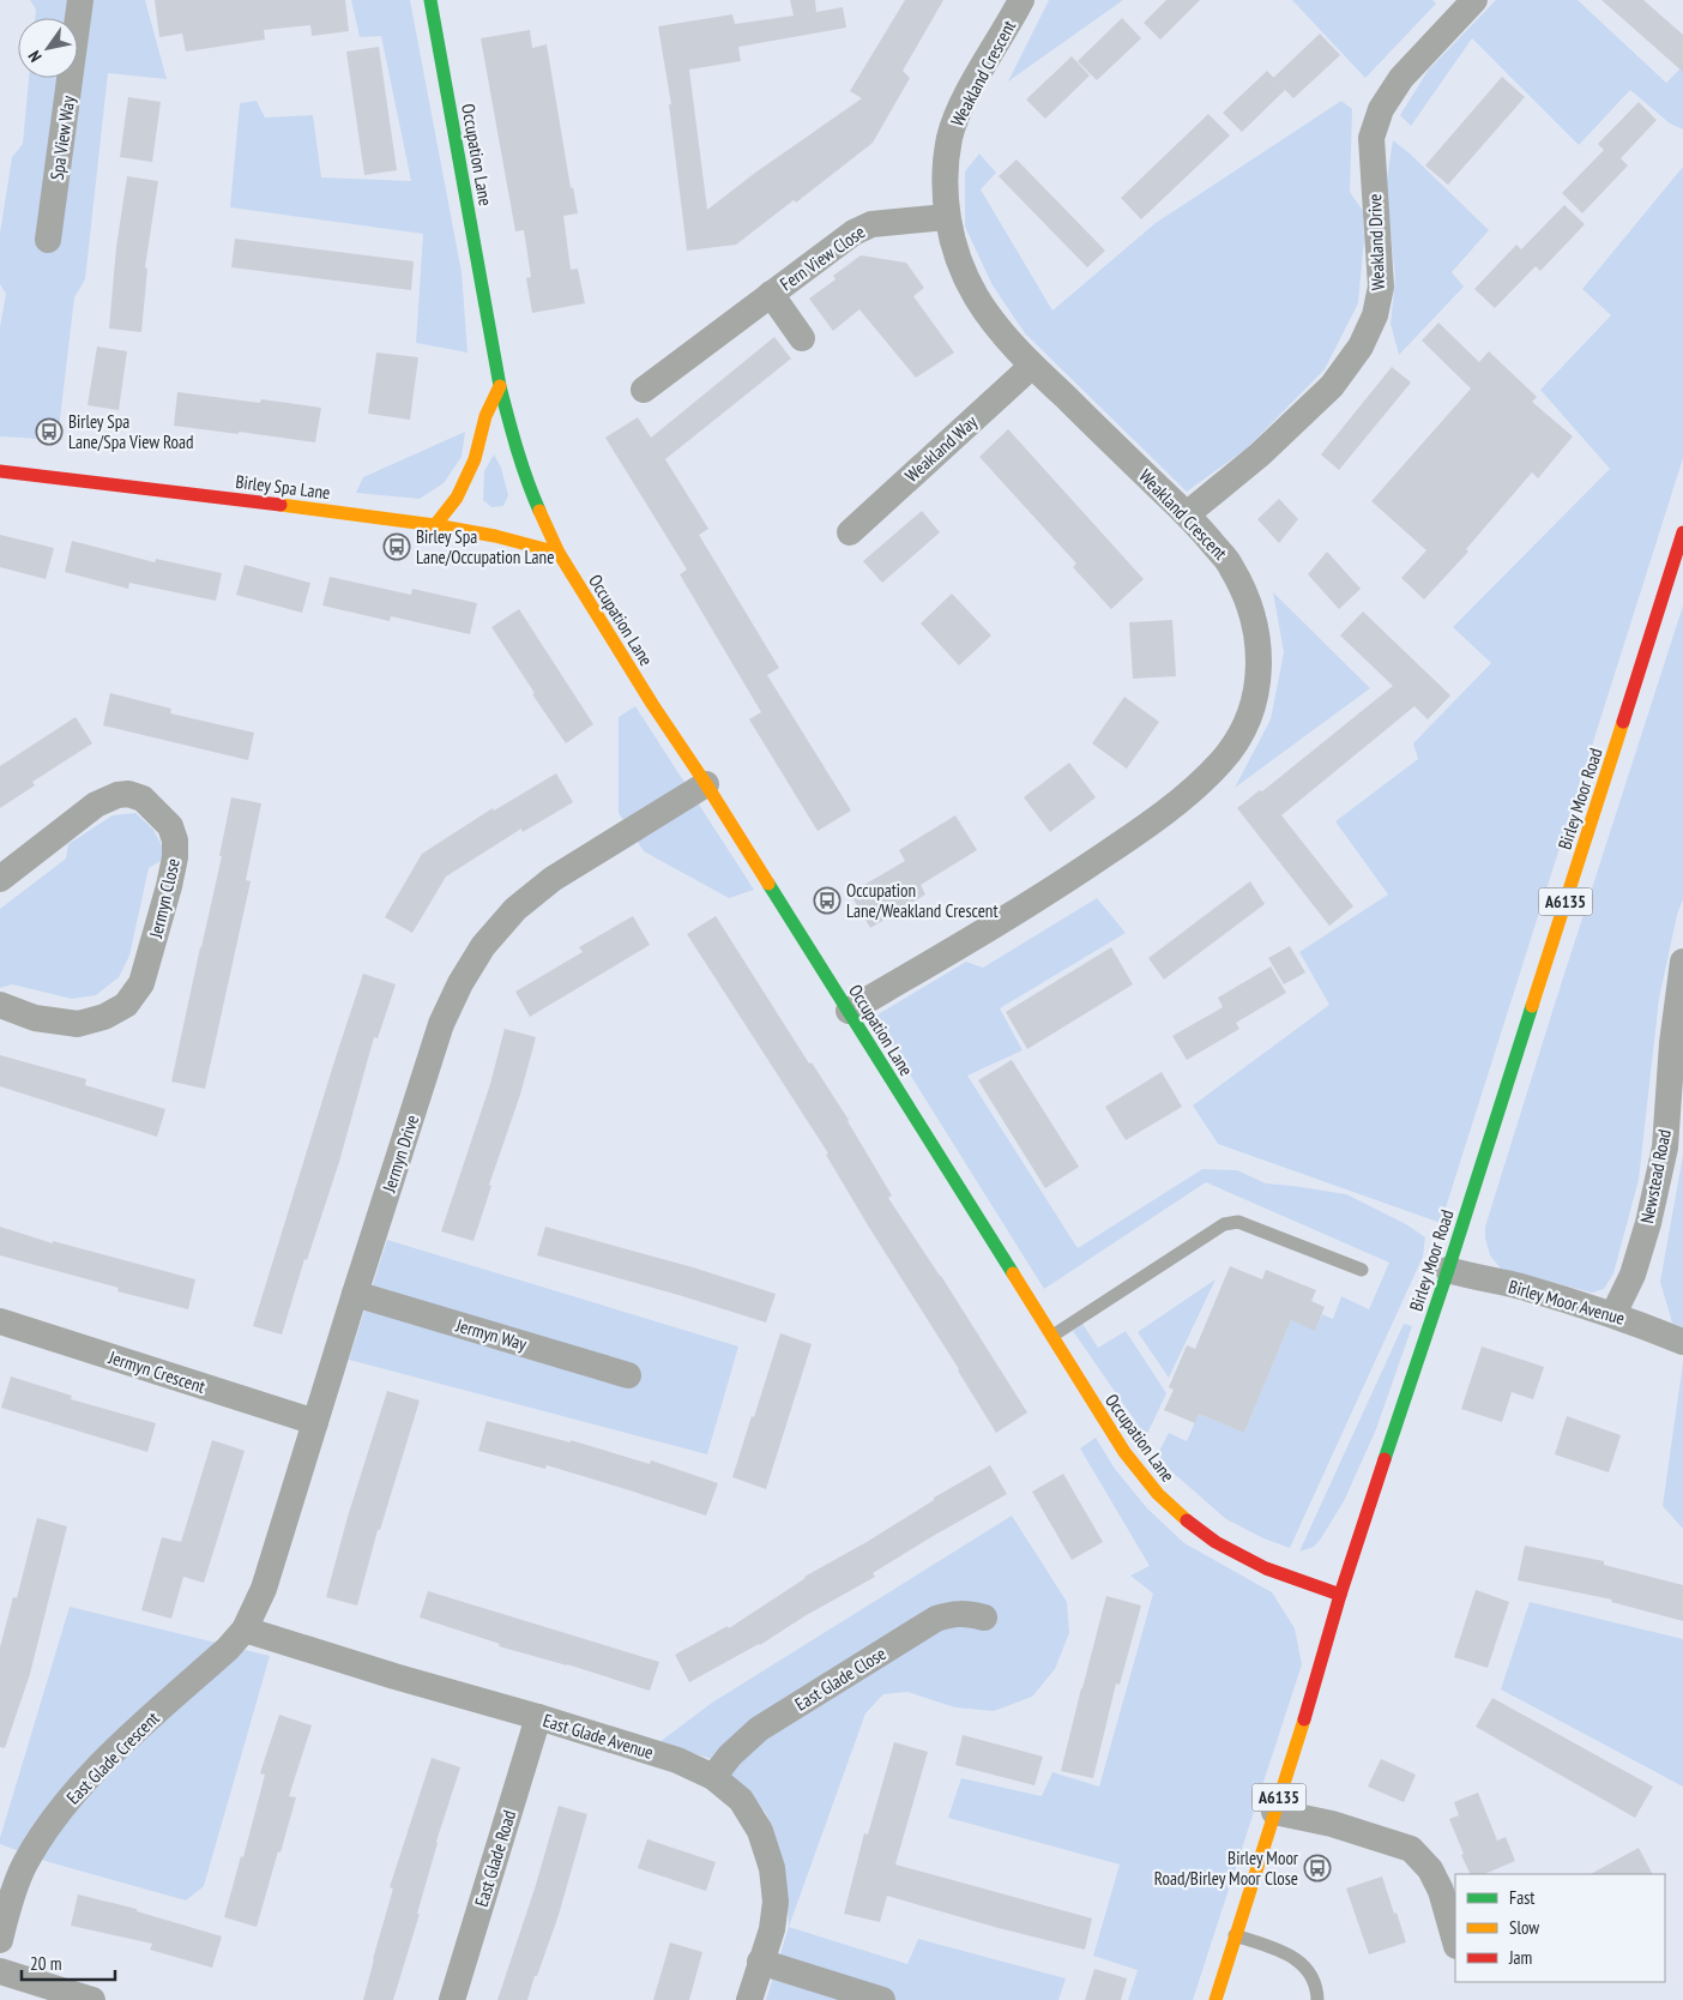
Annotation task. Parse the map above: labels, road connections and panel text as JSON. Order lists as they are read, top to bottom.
{
  "streets": {
    "street": [
      "Weakland Crescent",
      "Spa View Way",
      "Occupation Lane",
      "Weakland Drive",
      "Fern View Close",
      "Weakland Way",
      "Birley Spa Lane",
      "Birley Moor Road",
      "Jermyn Close",
      "A6135",
      "Jermyn Drive",
      "Newstead Road",
      "Birley Moor Avenue",
      "Jermyn Way",
      "Jermyn Crescent",
      "East Glade Close",
      "East Glade Avenue",
      "East Glade Crescent",
      "East Glade Road"
    ]
  },
  "crossings": [
    ["Weakland Crescent", "Occupation Lane"],
    ["Weakland Crescent", "Weakland Drive"],
    ["Weakland Crescent", "Fern View Close"],
    ["Weakland Crescent", "Weakland Way"],
    ["Occupation Lane", "Birley Spa Lane"],
    ["Occupation Lane", "Birley Moor Road"],
    ["Occupation Lane", "Jermyn Drive"],
    ["Birley Moor Road", "Birley Moor Avenue"],
    ["Jermyn Drive", "Jermyn Way"],
    ["Jermyn Drive", "Jermyn Crescent"],
    ["Jermyn Drive", "East Glade Avenue"],
    ["Jermyn Drive", "East Glade Crescent"],
    ["Newstead Road", "Birley Moor Avenue"],
    ["East Glade Close", "East Glade Avenue"],
    ["East Glade Avenue", "East Glade Crescent"],
    ["East Glade Avenue", "East Glade Road"]
  ],
  "places": {
    "bus stop": [
      "Birley Spa Lane/Spa View Road",
      "Birley Spa Lane/Occupation Lane",
      "Occupation Lane/Weakland Crescent",
      "Birley Moor Road/Birley Moor Close"
    ]
  },
  "legend": ["Fast", "Slow", "Jam"],
  "scale_bar": "20 m",
  "north": "bottom left"
}
